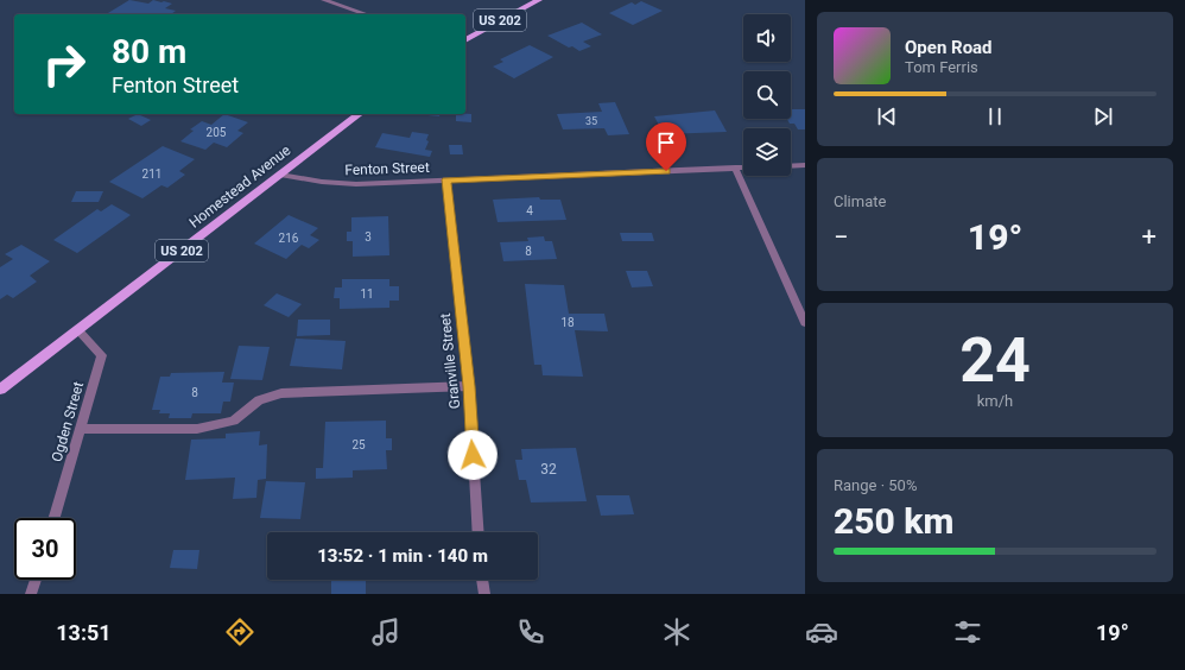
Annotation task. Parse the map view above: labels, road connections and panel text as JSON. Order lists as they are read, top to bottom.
{
  "streets": {
    "main road": ["US 202", "Homestead Avenue"],
    "street": ["Fenton Street", "Granville Street", "Ogden Street"]
  },
  "crossings": [
    ["Fenton Street", "Homestead Avenue"],
    ["Fenton Street", "Granville Street"],
    ["Homestead Avenue", "Ogden Street"]
  ],
  "house_numbers": [
    "35",
    "205",
    "211",
    "4",
    "3",
    "216",
    "8",
    "11",
    "18",
    "8",
    "25",
    "32"
  ],
  "page": {
    "turn": ["80 m", "Fenton Street"],
    "song": ["Open Road", "Tom Ferris"],
    "tile": [
      "Climate",
      ["24", "km/h"],
      ["Range · 50%", "250 km"]
    ],
    "heat": ["−", "19°", "+"],
    "limit": "30",
    "trip": "13:52 · 1 min · 140 m",
    "tabs": ["13:51", "19°"]
  }
}
